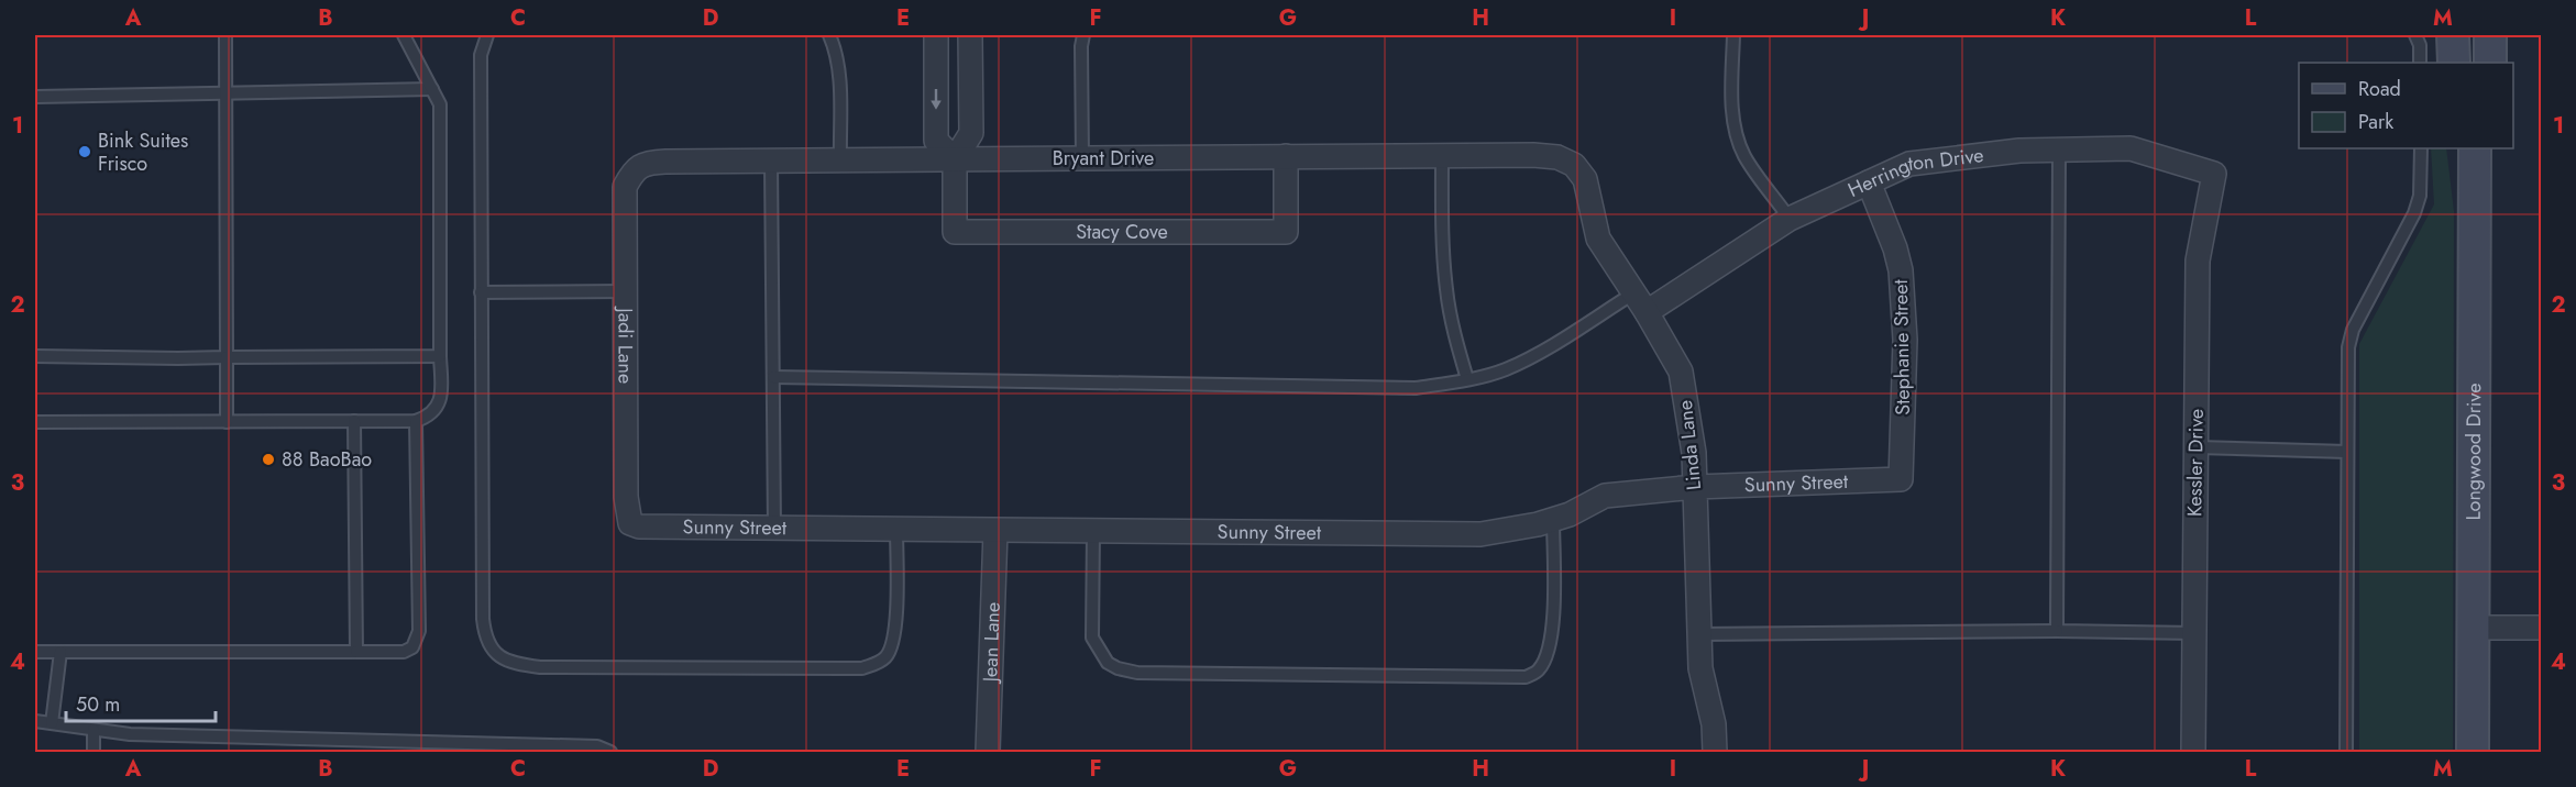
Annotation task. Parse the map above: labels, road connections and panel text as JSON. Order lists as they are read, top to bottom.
{
  "streets": {
    "street": [
      "Bryant Drive",
      "Herrington Drive",
      "Stacy Cove",
      "Jadi Lane",
      "Stephanie Street",
      "Linda Lane",
      "Longwood Drive",
      "Kessler Drive",
      "Sunny Street",
      "Jean Lane"
    ]
  },
  "crossings": [
    ["Bryant Drive", "Stacy Cove"],
    ["Bryant Drive", "Jadi Lane"],
    ["Bryant Drive", "Linda Lane"],
    ["Herrington Drive", "Stephanie Street"],
    ["Herrington Drive", "Linda Lane"],
    ["Herrington Drive", "Kessler Drive"],
    ["Jadi Lane", "Sunny Street"],
    ["Stephanie Street", "Sunny Street"],
    ["Linda Lane", "Sunny Street"],
    ["Sunny Street", "Jean Lane"]
  ],
  "places": ["Bink Suites Frisco", "88 BaoBao"],
  "legend": ["Road", "Park"],
  "scale_bar": "50 m",
  "grid": {
    "columns": [
      "A",
      "B",
      "C",
      "D",
      "E",
      "F",
      "G",
      "H",
      "I",
      "J",
      "K",
      "L",
      "M"
    ],
    "rows": [
      "1",
      "2",
      "3",
      "4"
    ]
  }
}
